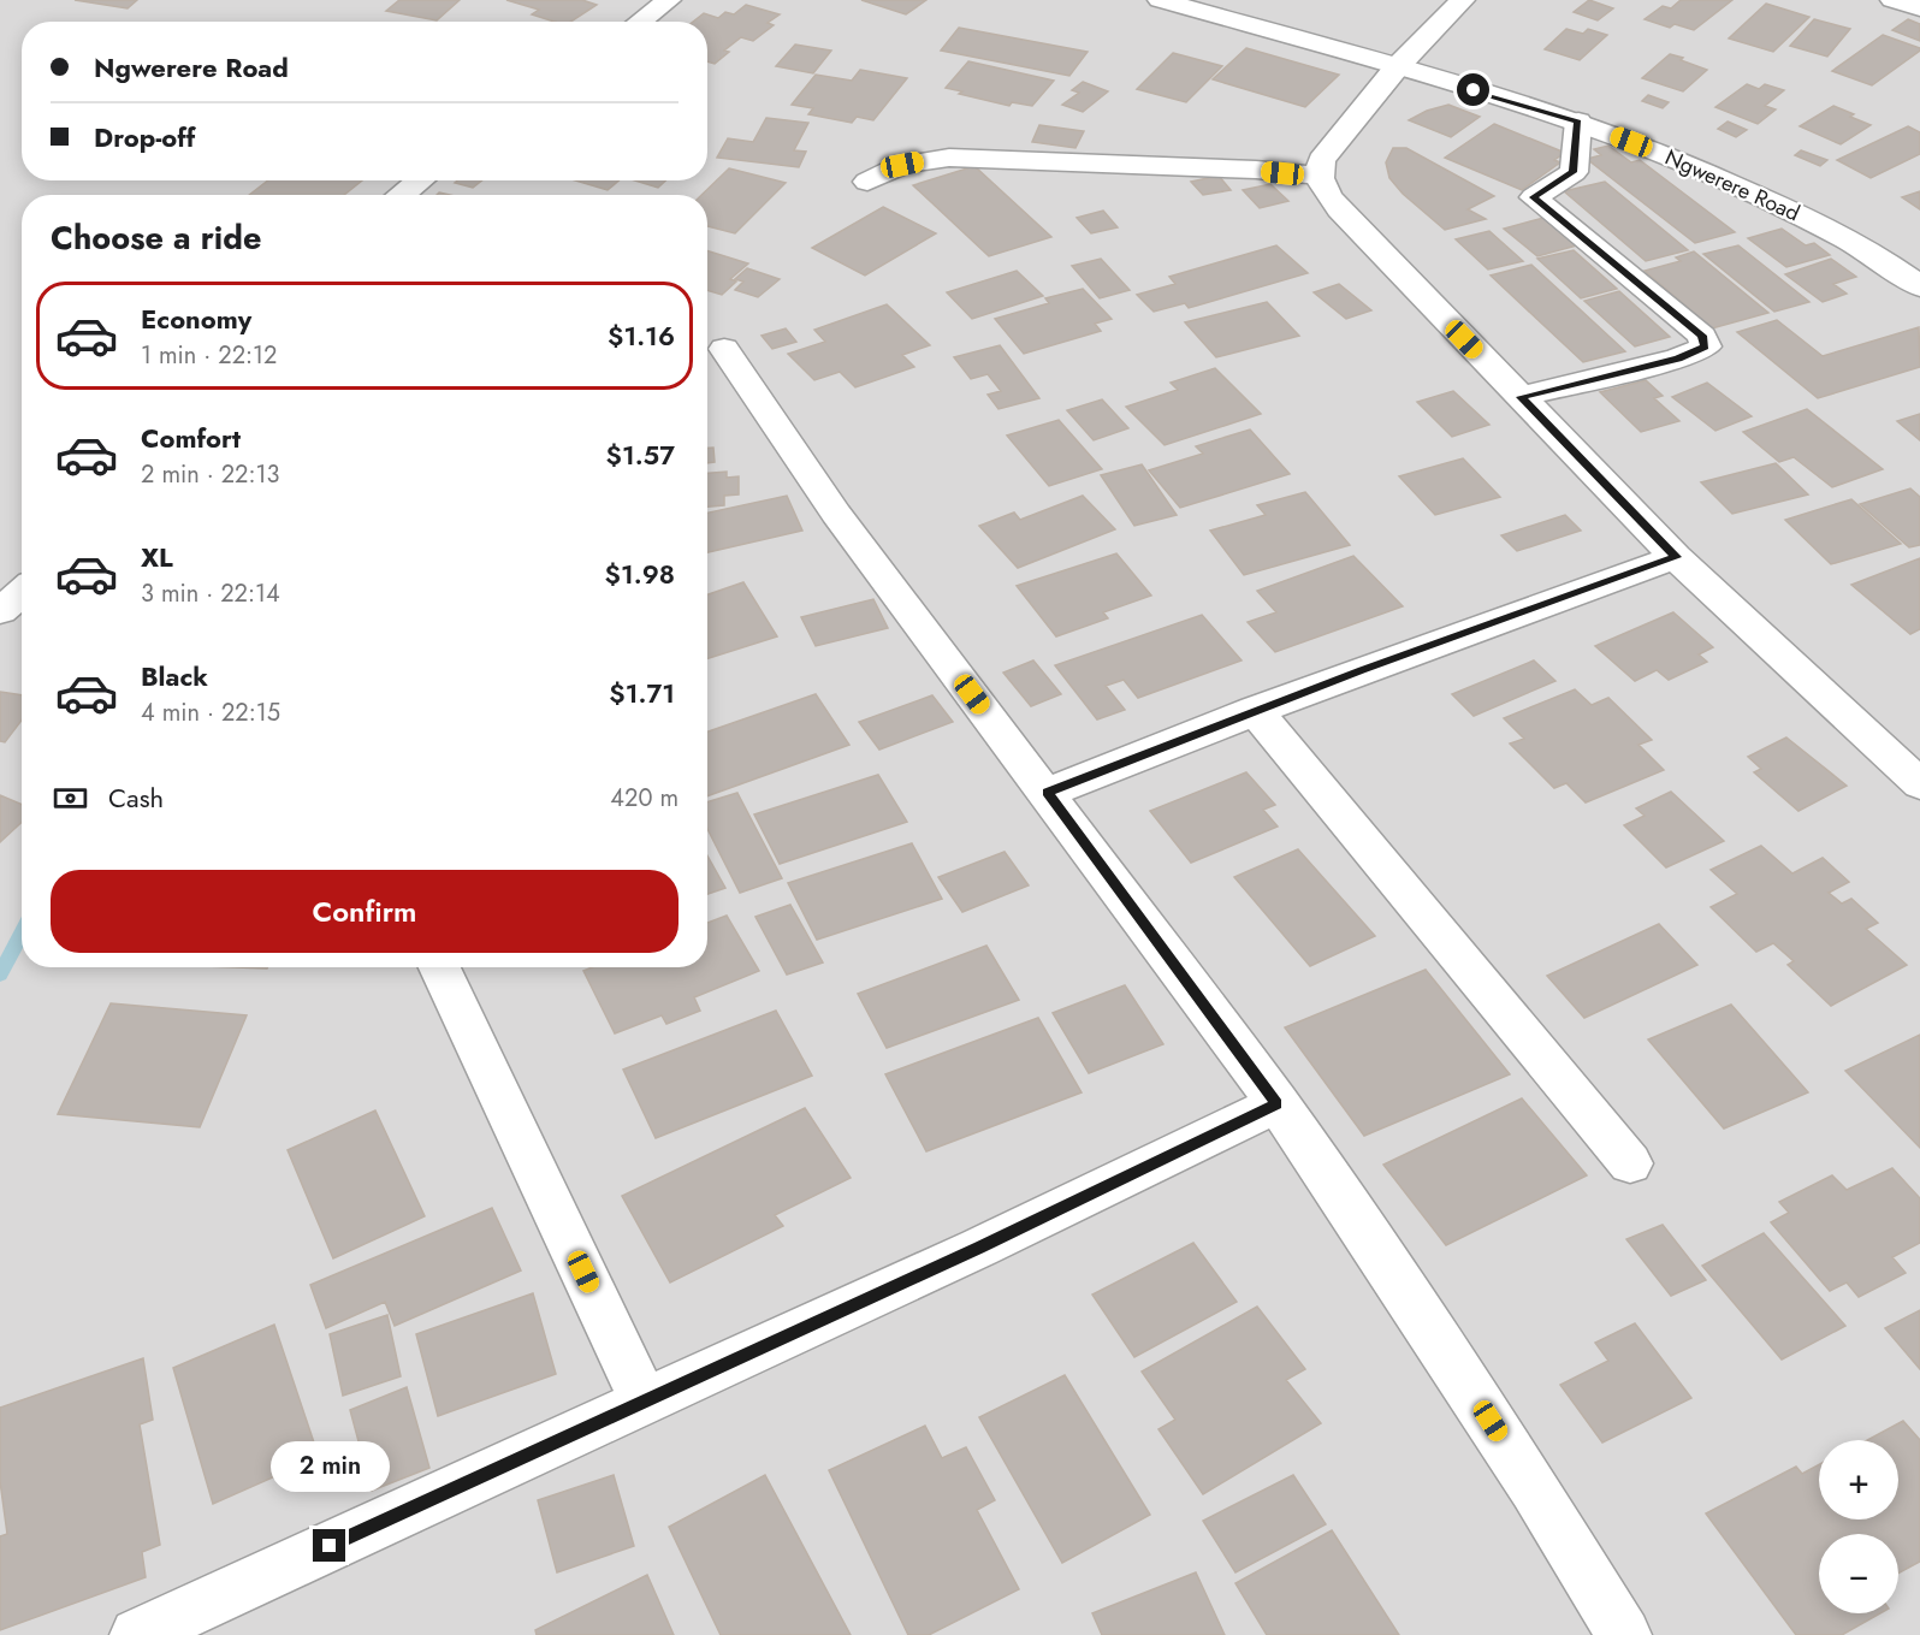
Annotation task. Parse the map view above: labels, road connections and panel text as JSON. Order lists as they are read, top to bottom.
{
  "streets": {
    "street": ["Ngwerere Road"]
  },
  "page": {
    "banner": ["Ngwerere Road", "Drop-off"],
    "heading": "Choose a ride",
    "list": [
      {
        "name": "Economy",
        "note": "1 min · 22:12",
        "value": "$1.16"
      },
      {
        "name": "Comfort",
        "note": "2 min · 22:13",
        "value": "$1.57"
      },
      {
        "name": "XL",
        "note": "3 min · 22:14",
        "value": "$1.98"
      },
      {
        "name": "Black",
        "note": "4 min · 22:15",
        "value": "$1.71"
      }
    ],
    "pay": ["Cash", "420 m"],
    "buttons": "Confirm",
    "map_buttons": ["+", "−"],
    "bubble": "2 min"
  }
}
